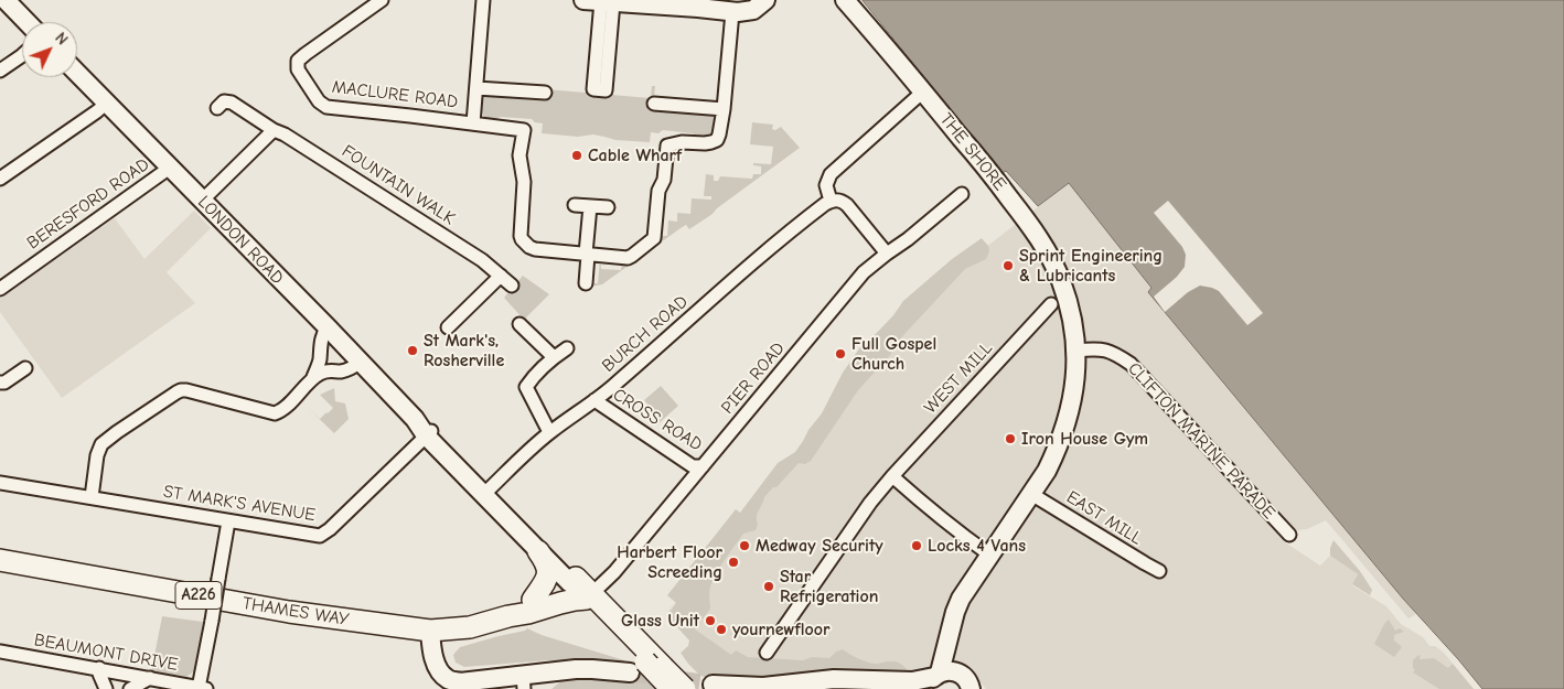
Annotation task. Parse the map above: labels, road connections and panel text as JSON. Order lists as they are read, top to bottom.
{
  "streets": {
    "main road": ["LONDON ROAD", "A226", "THAMES WAY"],
    "street": [
      "MACLURE ROAD",
      "THE SHORE",
      "FOUNTAIN WALK",
      "BERESFORD ROAD",
      "BURCH ROAD",
      "PIER ROAD",
      "WEST MILL",
      "CROSS ROAD",
      "CLIFTON MARINE PARADE",
      "ST MARK'S AVENUE",
      "EAST MILL",
      "BEAUMONT DRIVE"
    ]
  },
  "crossings": [
    ["THE SHORE", "CLIFTON MARINE PARADE"],
    ["BERESFORD ROAD", "LONDON ROAD"],
    ["LONDON ROAD", "BURCH ROAD"],
    ["LONDON ROAD", "PIER ROAD"],
    ["LONDON ROAD", "ST MARK'S AVENUE"],
    ["LONDON ROAD", "A226"],
    ["LONDON ROAD", "THAMES WAY"],
    ["BURCH ROAD", "CROSS ROAD"],
    ["PIER ROAD", "CROSS ROAD"],
    ["PIER ROAD", "THAMES WAY"],
    ["A226", "THAMES WAY"]
  ],
  "places": [
    "Cable Wharf",
    "Sprint Engineering & Lubricants",
    "St Mark's, Rosherville",
    "Full Gospel Church",
    "Iron House Gym",
    "Medway Security",
    "Locks 4 Vans",
    "Harbert Floor Screeding",
    "Star Refrigeration",
    "Glass Unit",
    "yournewfloor"
  ],
  "north": "top right"
}
